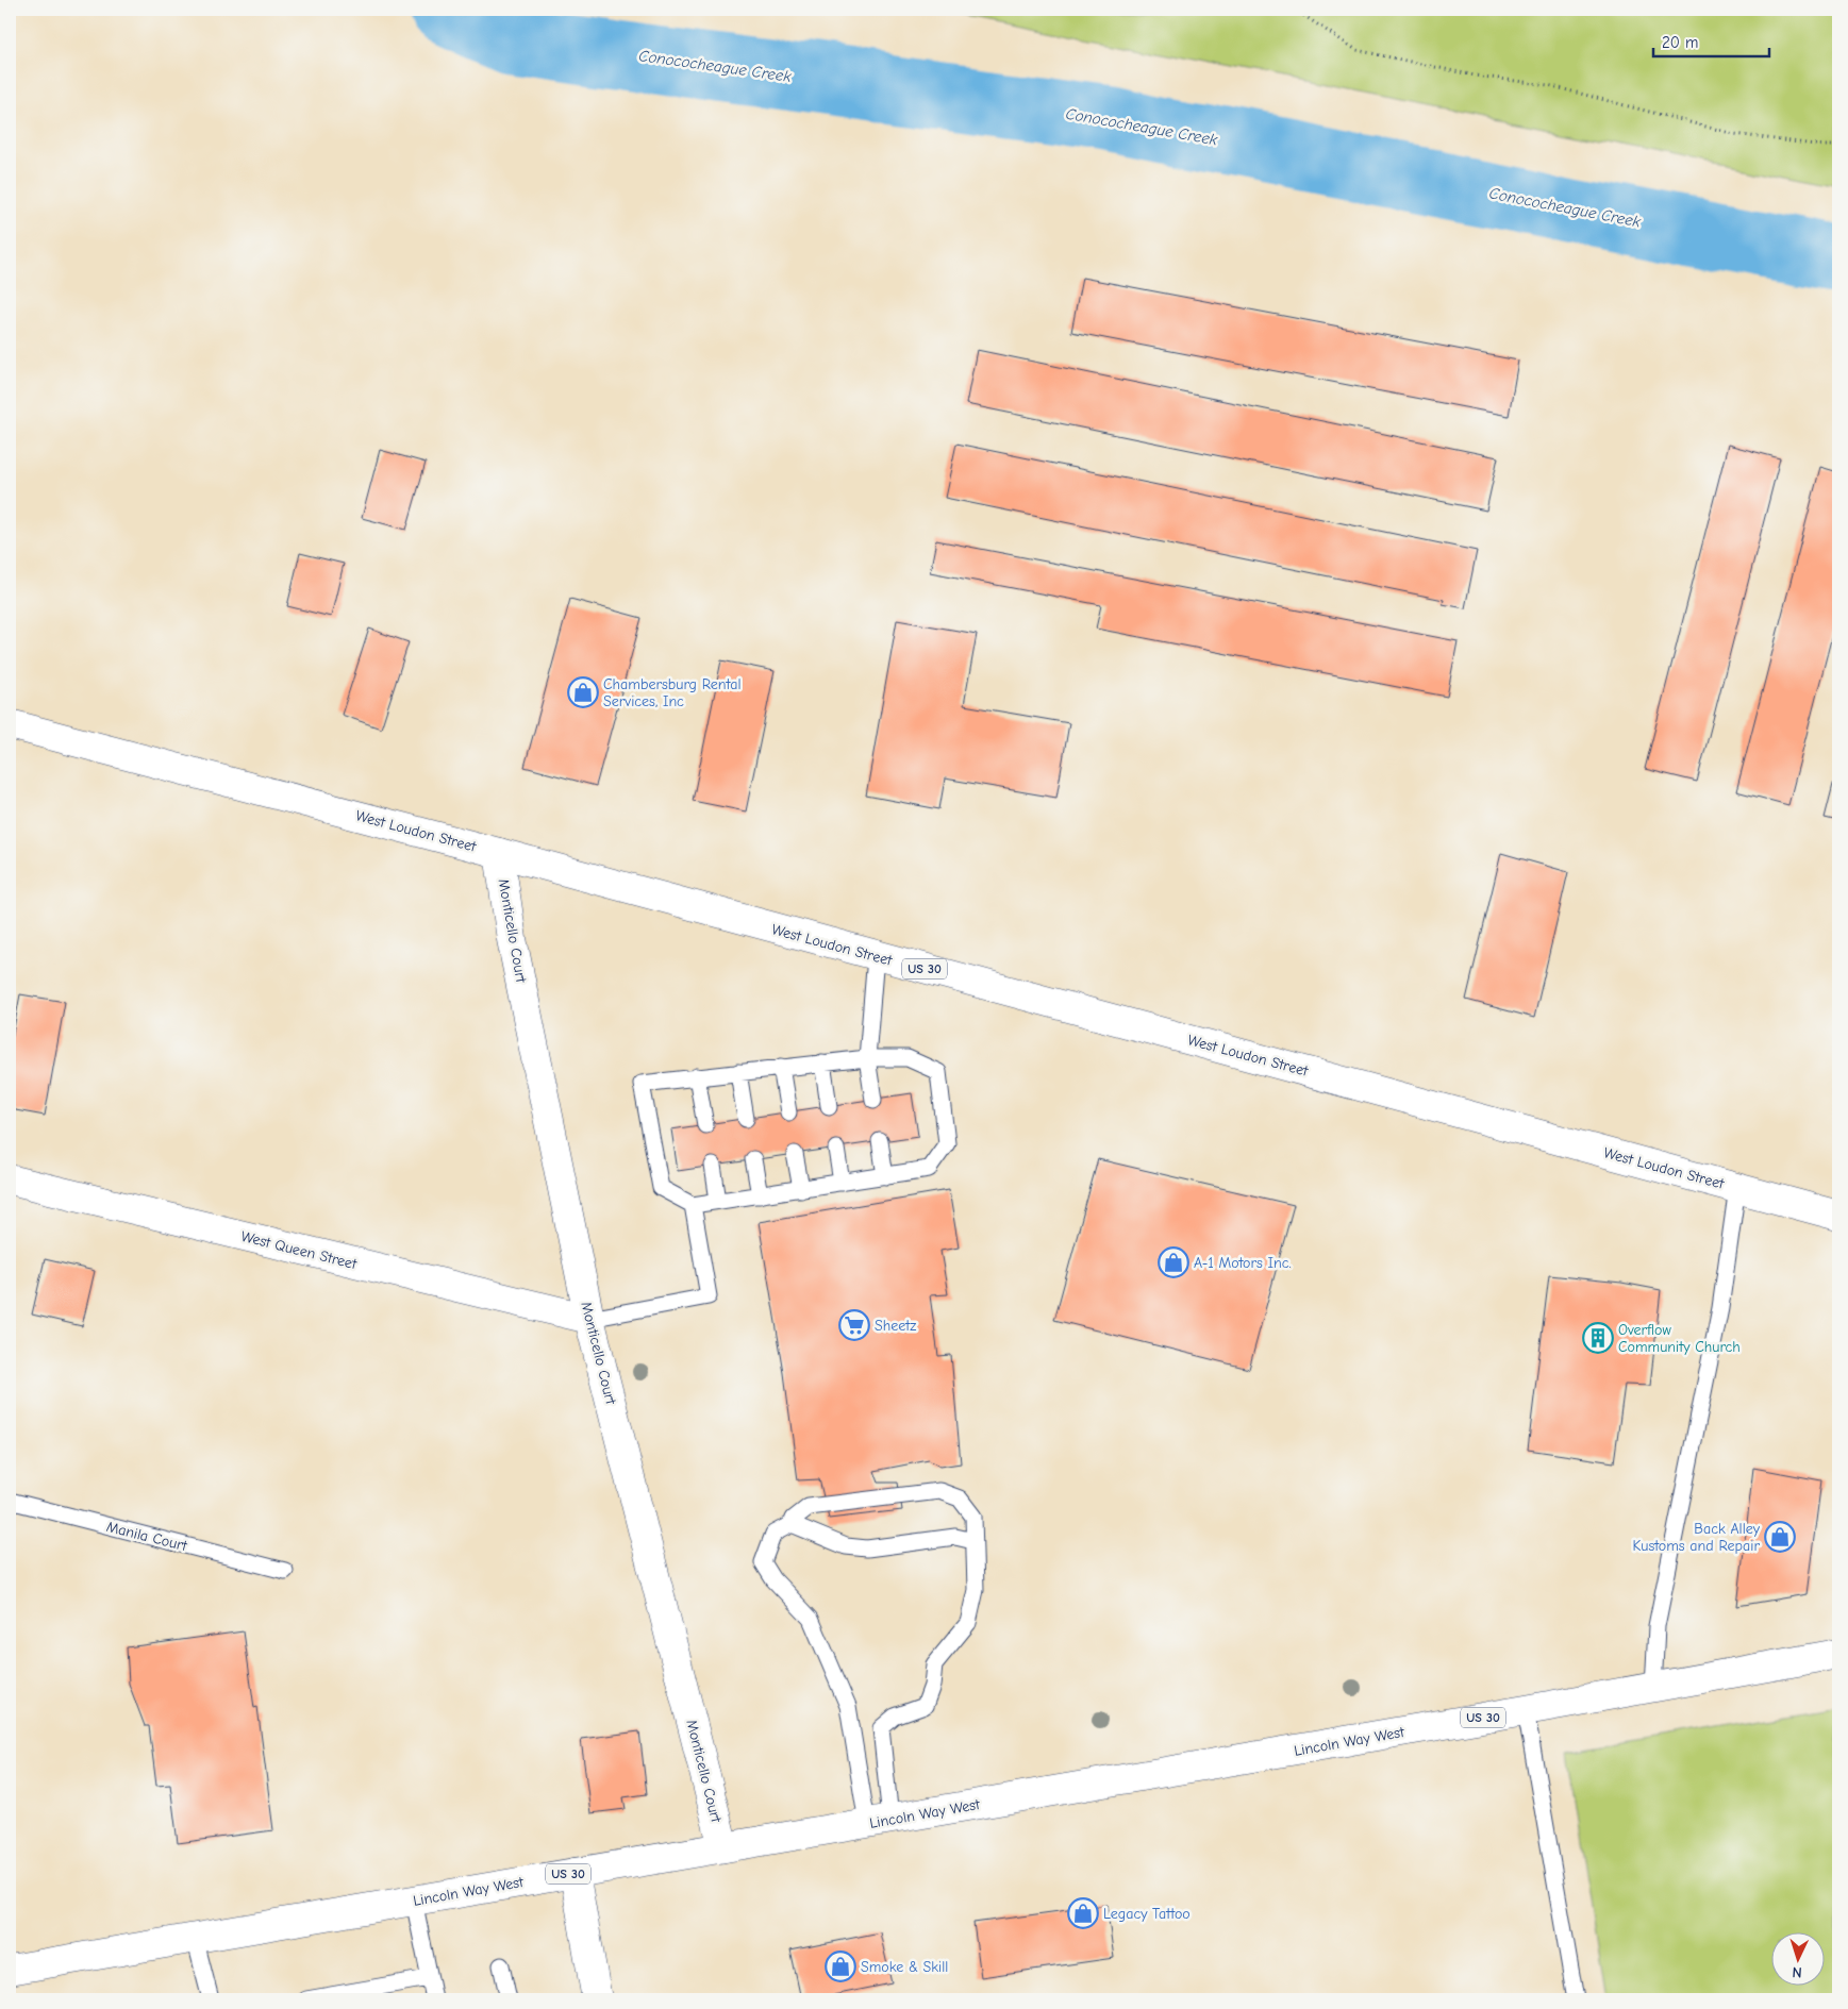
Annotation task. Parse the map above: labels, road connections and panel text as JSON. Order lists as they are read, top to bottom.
{
  "streets": {
    "main road": [
      "West Loudon Street",
      "Monticello Court",
      "US 30",
      "West Queen Street",
      "Lincoln Way West"
    ],
    "lane": ["Manila Court"]
  },
  "crossings": [
    ["West Loudon Street", "Monticello Court"],
    ["Monticello Court", "West Queen Street"],
    ["Monticello Court", "Lincoln Way West"]
  ],
  "water": ["Conococheague Creek"],
  "places": {
    "shop": [
      "Chambersburg Rental Services, Inc",
      "A-1 Motors Inc.",
      "Back Alley Kustoms and Repair",
      "Legacy Tattoo",
      "Smoke & Skill"
    ],
    "supermarket": ["Sheetz"],
    "building": ["Overflow Community Church"]
  },
  "scale_bar": "20 m",
  "north": "bottom"
}
